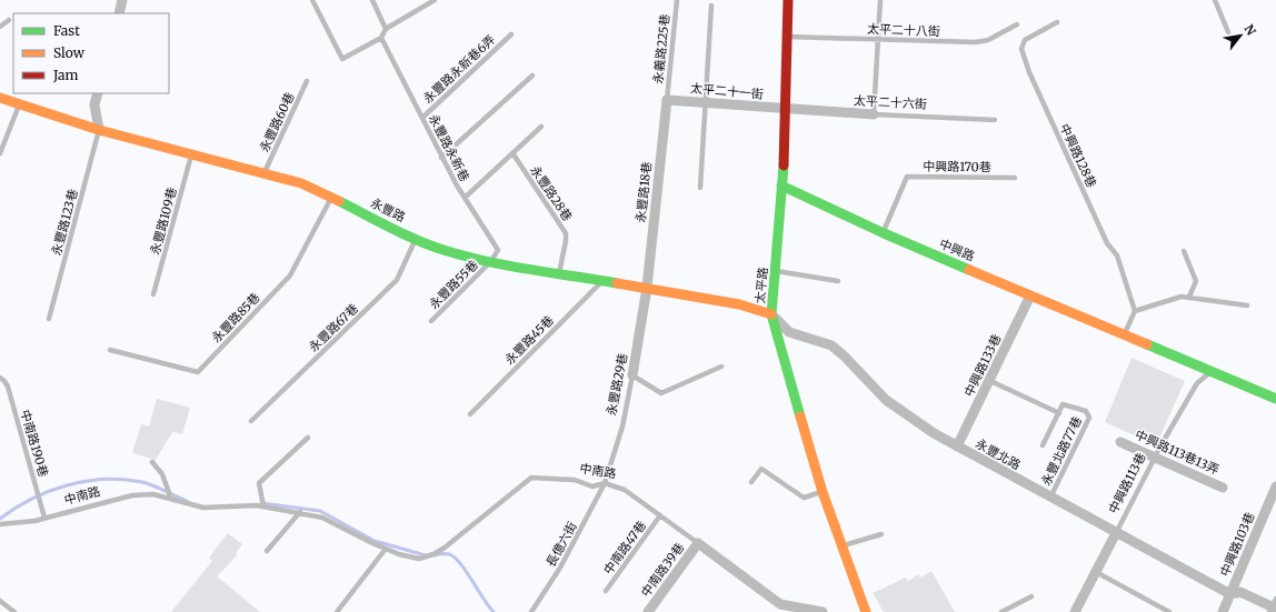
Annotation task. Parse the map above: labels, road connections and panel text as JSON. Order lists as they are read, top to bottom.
{
  "streets": {
    "street": [
      "太平二十一街",
      "太平二十六街",
      "永豐路18巷",
      "永豐路",
      "中興路",
      "太平路",
      "中興路133巷",
      "永豐路29巷",
      "中興路113巷13弄",
      "永豐北路",
      "中南路",
      "中興路113巷",
      "中興路103巷",
      "中南路39巷"
    ],
    "lane": [
      "太平二十八街",
      "永義路225巷",
      "永豐路永新巷6弄",
      "永豐路60巷",
      "永豐路永新巷",
      "中興路128巷",
      "中興路170巷",
      "永豐路28巷",
      "永豐路109巷",
      "永豐路123巷",
      "永豐路55巷",
      "永豐路85巷",
      "永豐路67巷",
      "永豐路45巷",
      "中南路190巷",
      "永豐北路77巷",
      "長億六街",
      "中南路47巷"
    ]
  },
  "crossings": [
    ["太平二十八街", "太平路"],
    ["永義路225巷", "太平二十一街"],
    ["永義路225巷", "永豐路18巷"],
    ["永豐路永新巷6弄", "永豐路永新巷"],
    ["太平二十一街", "太平二十六街"],
    ["太平二十一街", "永豐路18巷"],
    ["太平二十一街", "太平路"],
    ["太平二十六街", "太平路"],
    ["永豐路60巷", "永豐路"],
    ["永豐路永新巷", "永豐路"],
    ["永豐路永新巷", "永豐路55巷"],
    ["中興路170巷", "中興路"],
    ["永豐路18巷", "永豐路"],
    ["永豐路18巷", "永豐路29巷"],
    ["永豐路28巷", "永豐路"],
    ["永豐路", "永豐路109巷"],
    ["永豐路", "永豐路123巷"],
    ["永豐路", "永豐路55巷"],
    ["永豐路", "太平路"],
    ["永豐路", "永豐路85巷"],
    ["永豐路", "永豐路67巷"],
    ["永豐路", "永豐路45巷"],
    ["永豐路", "永豐路29巷"],
    ["永豐路", "永豐北路"],
    ["中興路", "太平路"],
    ["中興路", "中興路133巷"],
    ["中興路", "中興路113巷"],
    ["太平路", "永豐北路"],
    ["中興路133巷", "永豐北路"],
    ["永豐路29巷", "中南路"],
    ["永豐路29巷", "長億六街"],
    ["中南路190巷", "中南路"],
    ["永豐北路77巷", "永豐北路"],
    ["中興路113巷13弄", "中興路113巷"],
    ["永豐北路", "中興路113巷"],
    ["永豐北路", "中興路103巷"],
    ["中南路", "長億六街"],
    ["中南路", "中南路47巷"],
    ["中南路", "中南路39巷"]
  ],
  "legend": ["Fast", "Slow", "Jam"],
  "north": "top right"
}
